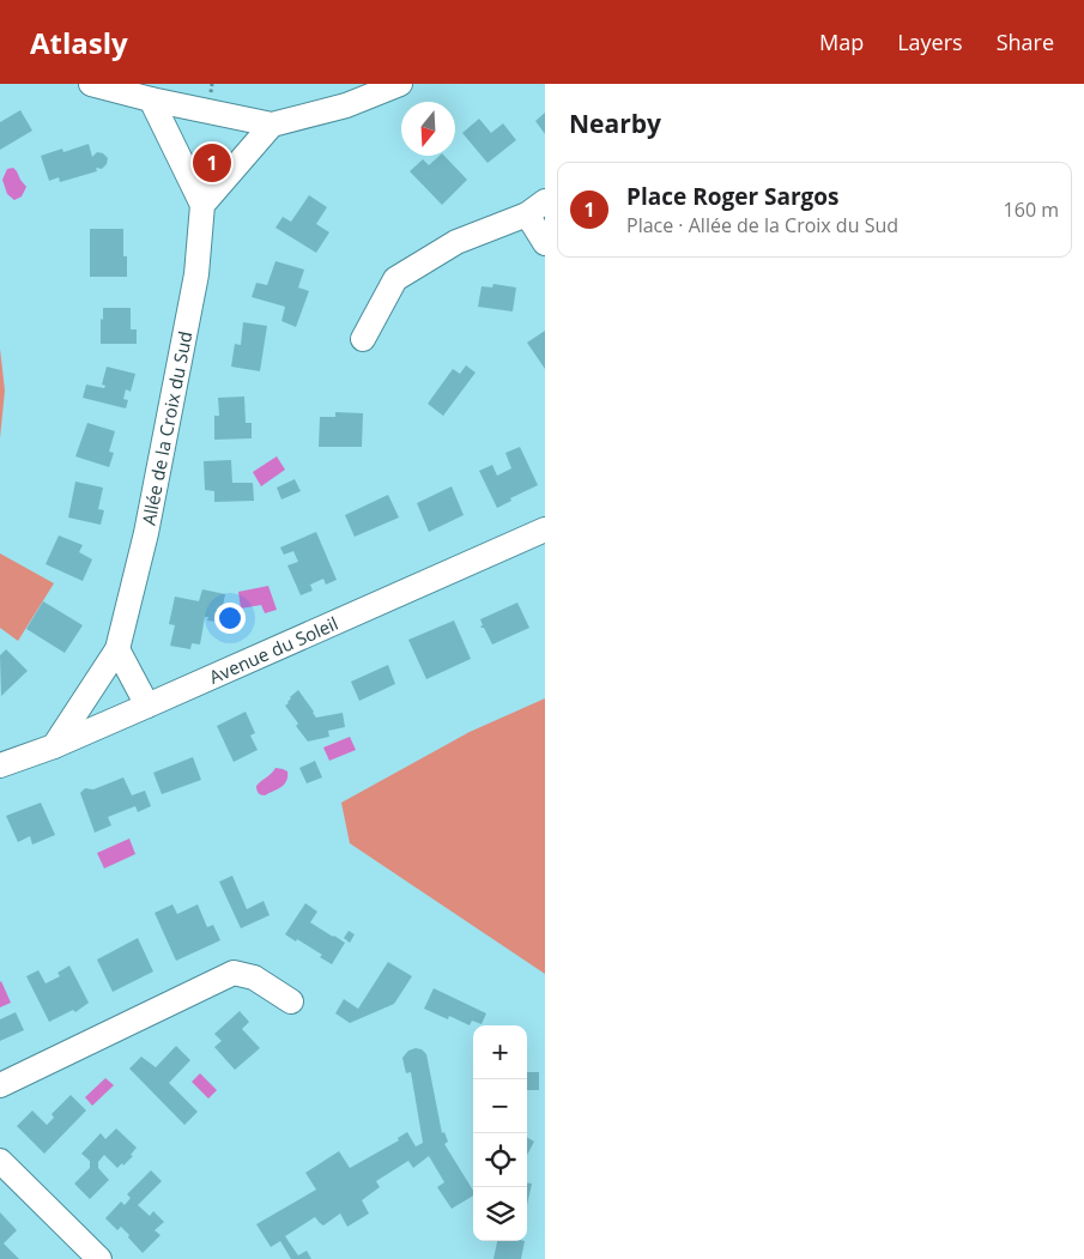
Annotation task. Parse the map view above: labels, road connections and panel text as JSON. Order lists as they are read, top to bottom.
{
  "streets": {
    "street": ["Allée de la Croix du Sud", "Avenue du Soleil"]
  },
  "crossings": [
    ["Allée de la Croix du Sud", "Avenue du Soleil"]
  ],
  "north": "bottom",
  "page": {
    "header": "Atlasly",
    "nav": ["Map", "Layers", "Share"],
    "heading": "Nearby",
    "pins": "1",
    "list": [
      {
        "mark": "1",
        "name": "Place Roger Sargos",
        "note": "Place · Allée de la Croix du Sud",
        "value": "160 m"
      }
    ],
    "map_buttons": ["+", "−"]
  }
}
